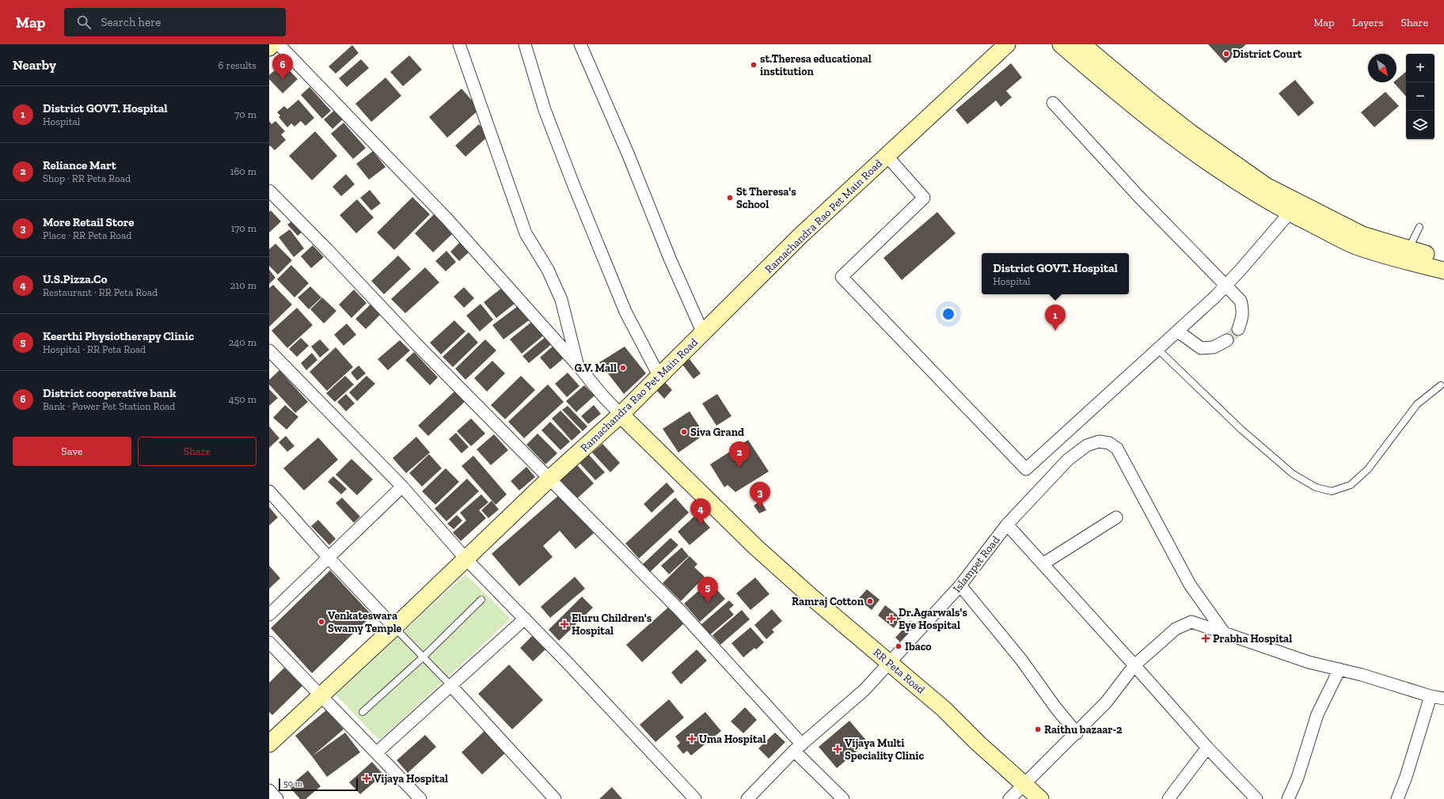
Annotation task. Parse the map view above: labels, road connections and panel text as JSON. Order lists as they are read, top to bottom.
{
  "streets": {
    "street": ["Ramachandra Rao Pet Main Road", "Islampet Road", "RR Peta Road"]
  },
  "crossings": [
    ["Ramachandra Rao Pet Main Road", "RR Peta Road"],
    ["Islampet Road", "RR Peta Road"]
  ],
  "places": {
    "other": [
      "District Court",
      "st.Theresa educational institution",
      "St Theresa's School",
      "G.V. Mall",
      "Siva Grand",
      "Ramraj Cotton",
      "Venkateswara Swamy Temple",
      "Ibaco",
      "Raithu bazaar-2"
    ],
    "health": [
      "Dr.Agarwals's Eye Hospital",
      "Eluru Children's Hospital",
      "Prabha Hospital",
      "Uma Hospital",
      "Vijaya Multi Speciality Clinic",
      "Vijaya Hospital"
    ]
  },
  "scale_bar": "50 m",
  "north": "bottom right",
  "page": {
    "header": "Map",
    "search": "Search here",
    "nav": ["Map", "Layers", "Share"],
    "heading": ["Nearby", "6 results"],
    "map_buttons": ["+", "−"],
    "pins": [
      "6",
      "1",
      "2",
      "3",
      "4",
      "5"
    ],
    "list": [
      {
        "mark": "1",
        "name": "District GOVT. Hospital",
        "note": "Hospital",
        "value": "70 m"
      },
      {
        "mark": "2",
        "name": "Reliance Mart",
        "note": "Shop · RR Peta Road",
        "value": "160 m"
      },
      {
        "mark": "3",
        "name": "More Retail Store",
        "note": "Place · RR Peta Road",
        "value": "170 m"
      },
      {
        "mark": "4",
        "name": "U.S.Pizza.Co",
        "note": "Restaurant · RR Peta Road",
        "value": "210 m"
      },
      {
        "mark": "5",
        "name": "Keerthi Physiotherapy Clinic",
        "note": "Hospital · RR Peta Road",
        "value": "240 m"
      },
      {
        "mark": "6",
        "name": "District cooperative bank",
        "note": "Bank · Power Pet Station Road",
        "value": "450 m"
      }
    ],
    "popup": ["District GOVT. Hospital", "Hospital"],
    "buttons": ["Save", "Share"],
    "scale": "50 m"
  }
}
